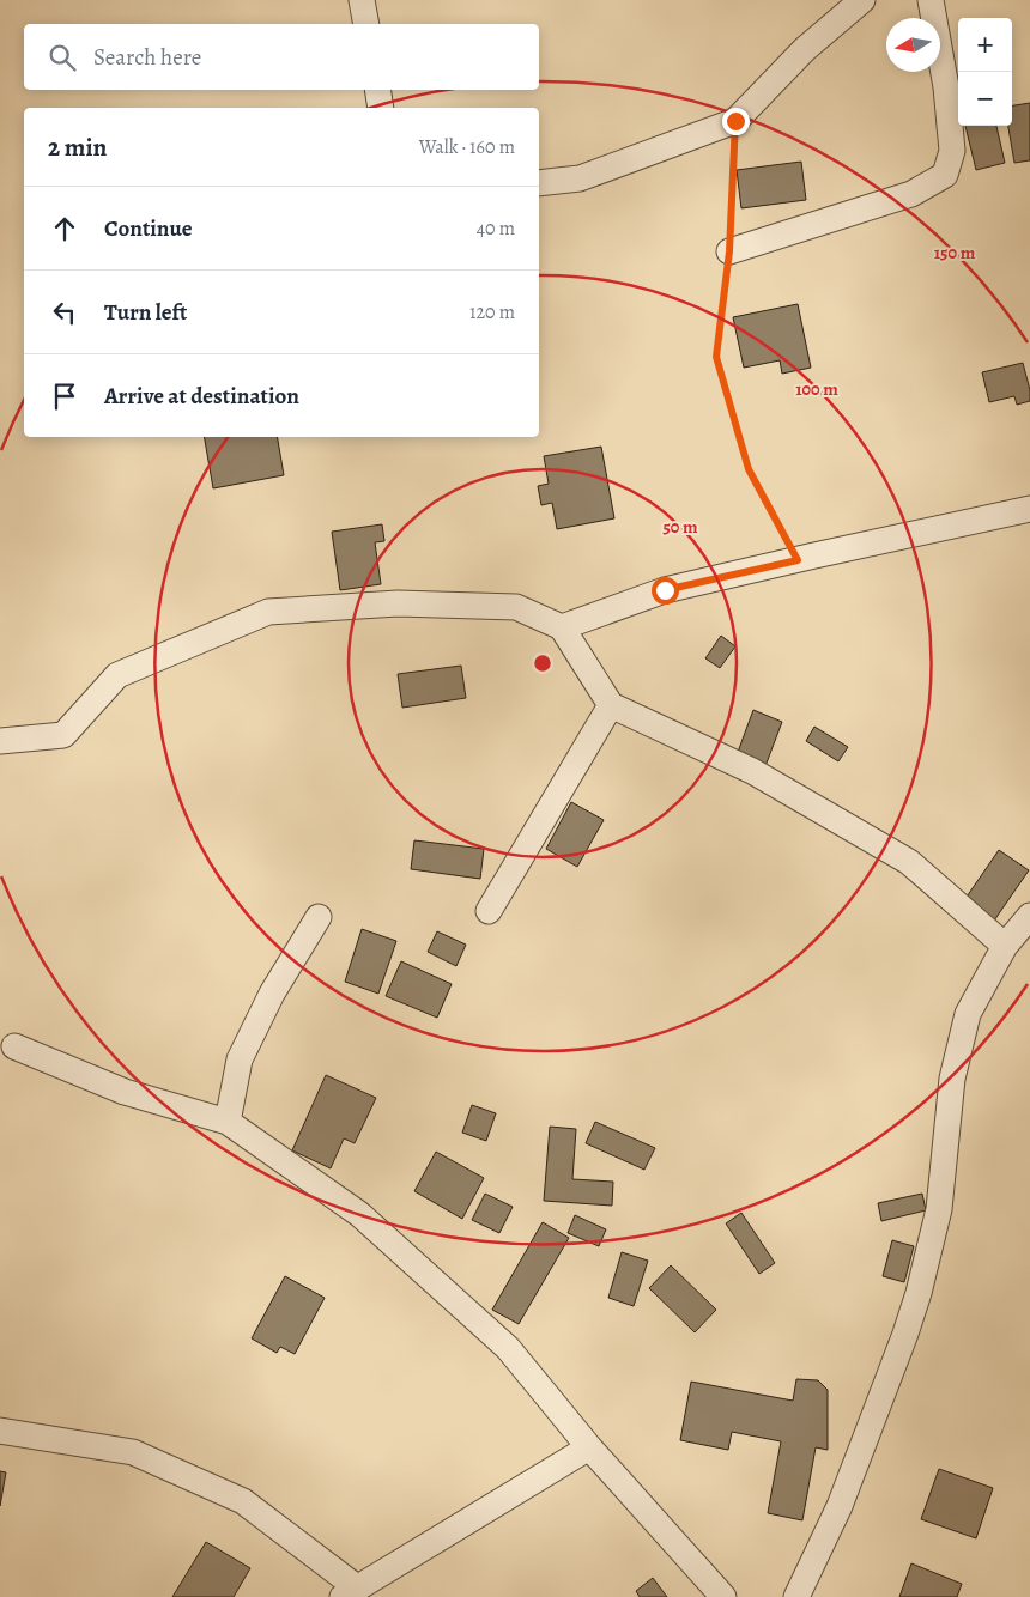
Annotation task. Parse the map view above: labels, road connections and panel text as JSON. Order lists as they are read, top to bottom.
{
  "north": "left",
  "page": {
    "map_buttons": ["+", "−"],
    "search": "Search here",
    "heading": ["2 min", "Walk · 160 m"],
    "list": [
      ["Continue", "40 m"],
      ["Turn left", "120 m"],
      "Arrive at destination"
    ]
  },
  "rings": ["150 m", "100 m", "50 m"]
}
